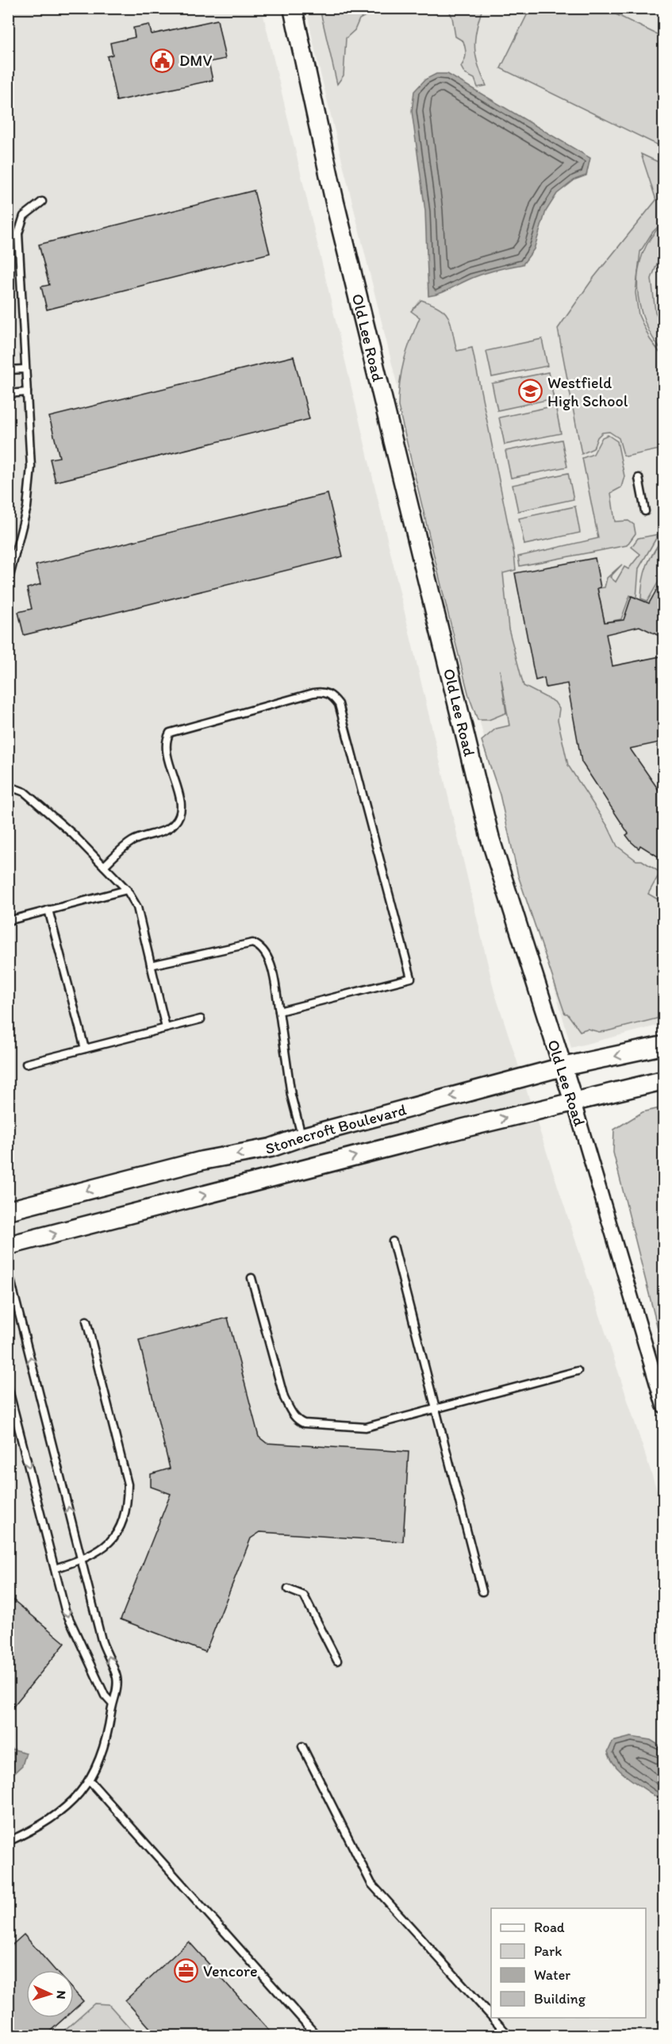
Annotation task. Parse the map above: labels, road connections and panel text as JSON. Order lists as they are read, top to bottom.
{
  "streets": {
    "main road": ["Old Lee Road", "Stonecroft Boulevard"]
  },
  "crossings": [
    ["Old Lee Road", "Stonecroft Boulevard"]
  ],
  "places": {
    "public building": ["DMV"],
    "school or university": ["Westfield High School"],
    "office": ["Vencore"]
  },
  "legend": [
    "Road",
    "Park",
    "Water",
    "Building"
  ],
  "north": "right"
}
